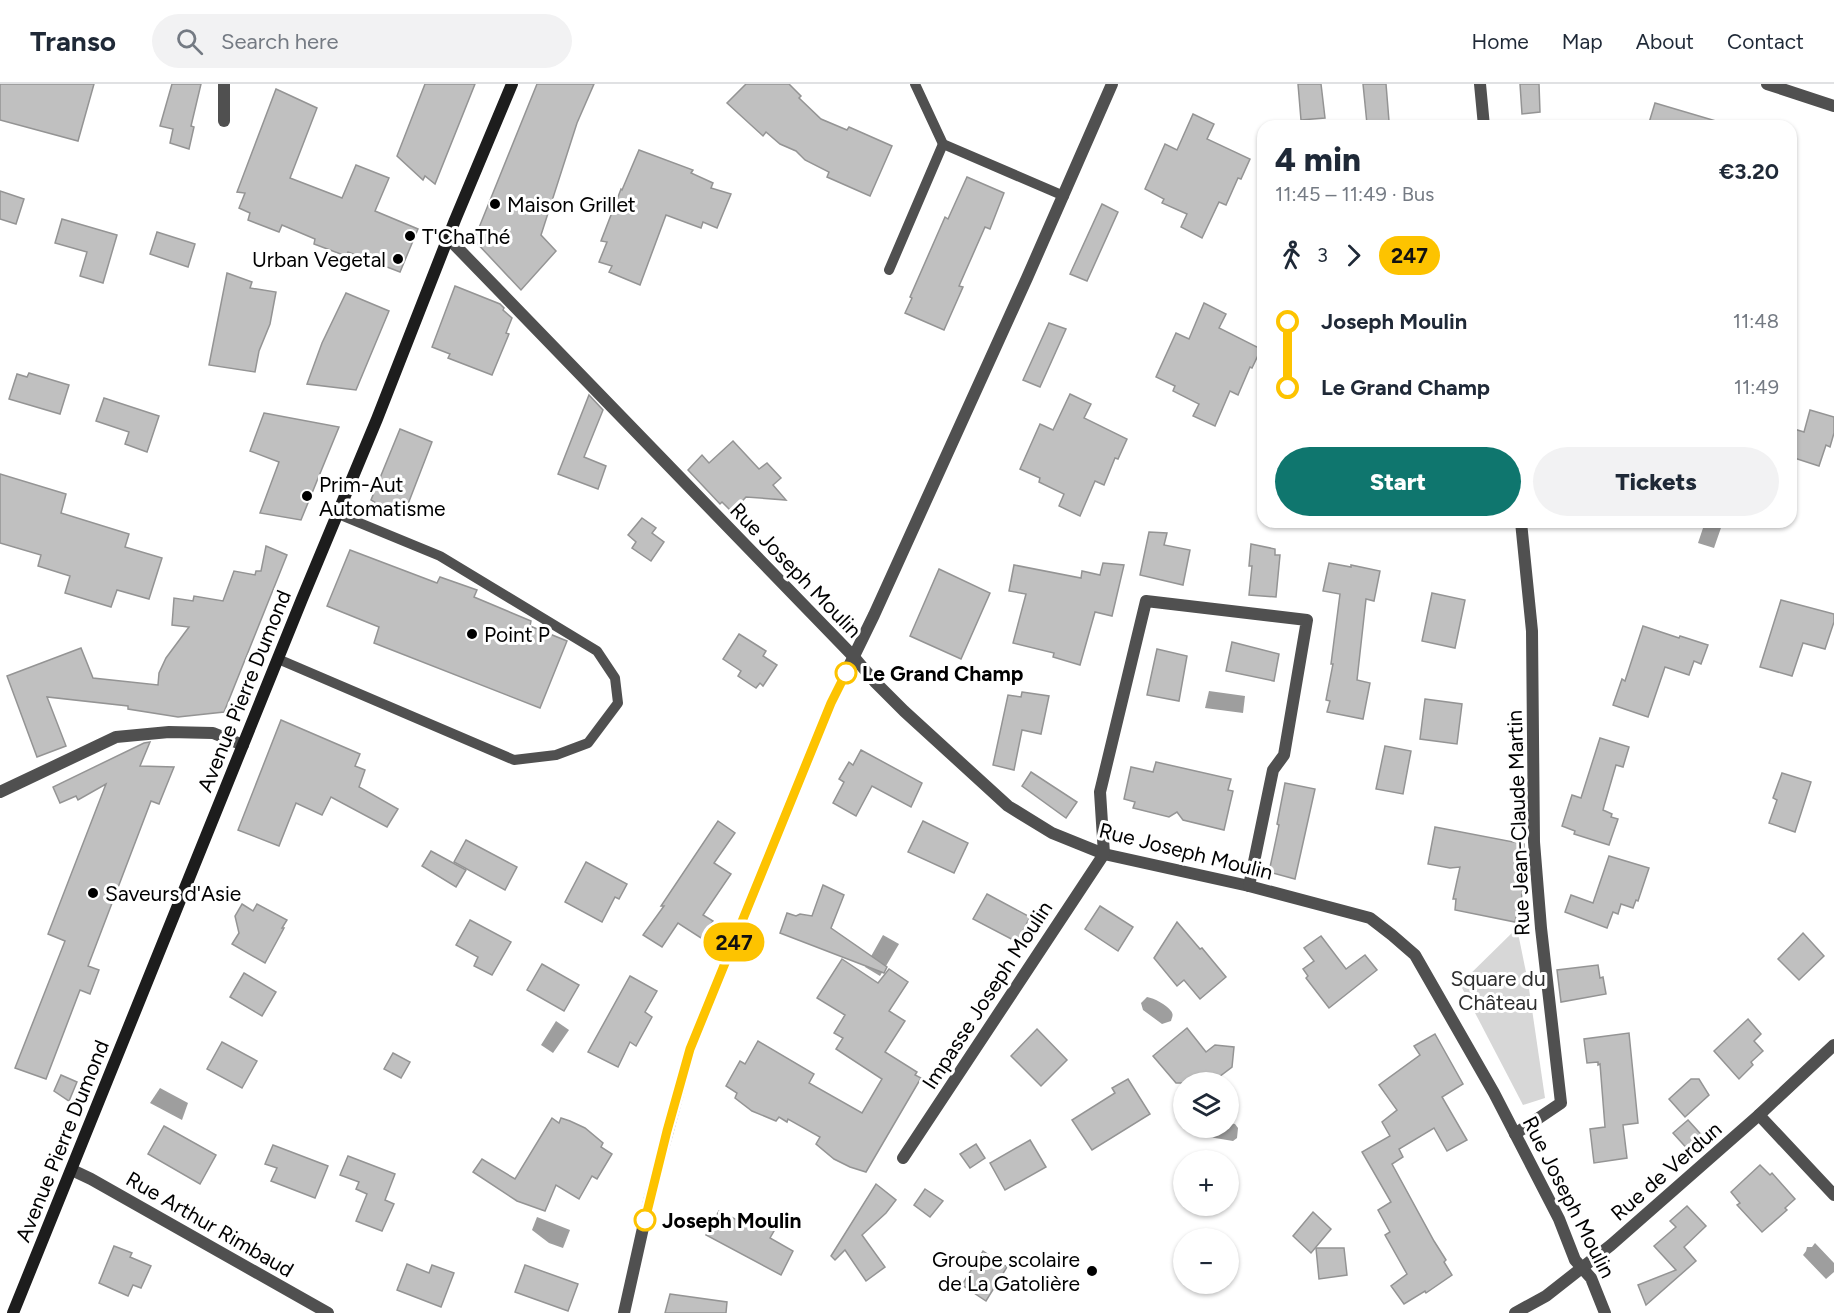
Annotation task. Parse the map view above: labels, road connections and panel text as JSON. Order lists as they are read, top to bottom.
{
  "streets": {
    "main road": ["Avenue Pierre Dumond"],
    "street": [
      "Rue Joseph Moulin",
      "Rue Jean-Claude Martin",
      "Impasse Joseph Moulin",
      "Rue de Verdun",
      "Rue Arthur Rimbaud"
    ]
  },
  "crossings": [
    ["Rue Joseph Moulin", "Avenue Pierre Dumond"],
    ["Rue Joseph Moulin", "Rue Jean-Claude Martin"],
    ["Rue Joseph Moulin", "Impasse Joseph Moulin"],
    ["Rue Joseph Moulin", "Rue de Verdun"],
    ["Avenue Pierre Dumond", "Rue Arthur Rimbaud"]
  ],
  "parks": ["Square du Château"],
  "places": [
    "Maison Grillet",
    "T'ChaThé",
    "Urban Vegetal",
    "Prim-Aut Automatisme",
    "Point P",
    "Le Grand Champ",
    "Saveurs d'Asie",
    "Joseph Moulin",
    "Groupe scolaire de La Gatolière"
  ],
  "lines": ["bus line 247"],
  "page": {
    "header": "Transo",
    "search": "Search here",
    "nav": [
      "Home",
      "Map",
      "About",
      "Contact"
    ],
    "on_map": "247",
    "heading": ["4 min", "11:45 – 11:49 · Bus", "€3.20"],
    "legs": ["3", "247"],
    "list": [
      {
        "name": "Joseph Moulin",
        "value": "11:48"
      },
      {
        "name": "Le Grand Champ",
        "value": "11:49"
      }
    ],
    "buttons": ["Start", "Tickets"],
    "map_buttons": ["+", "−"]
  }
}
